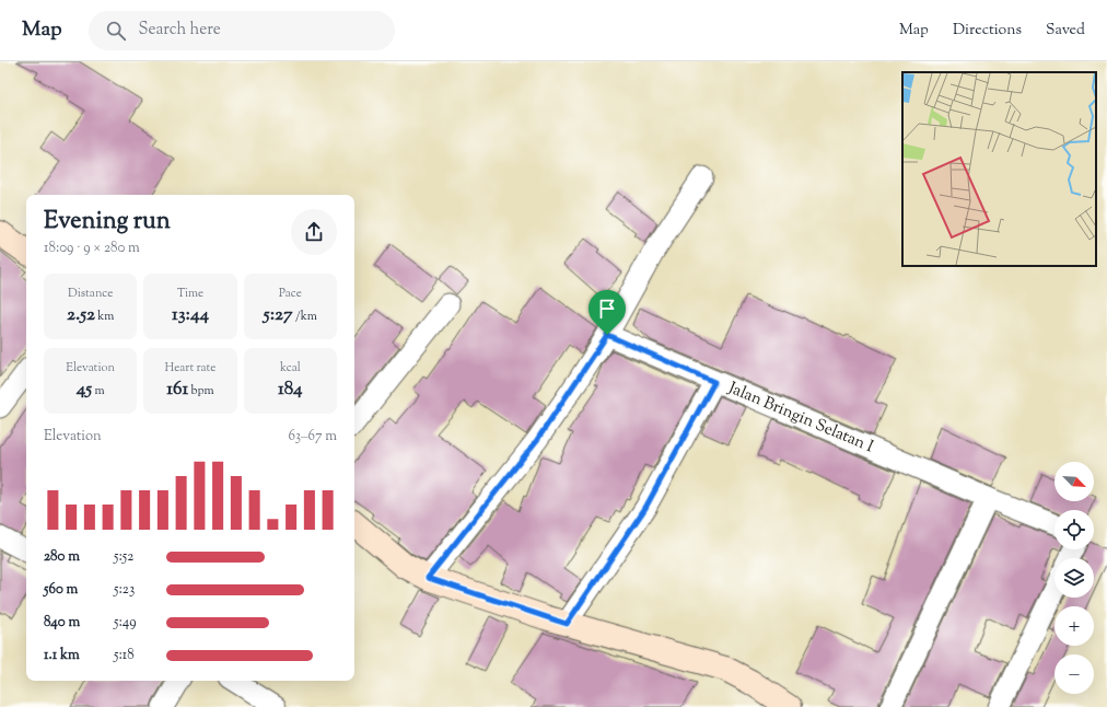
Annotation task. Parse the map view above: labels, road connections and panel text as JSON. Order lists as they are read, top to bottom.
{
  "streets": {
    "street": ["Jalan Bringin Selatan I"]
  },
  "north": "bottom right",
  "page": {
    "header": "Map",
    "search": "Search here",
    "nav": ["Map", "Directions", "Saved"],
    "heading": ["Evening run", "18:09 · 9 × 280 m"],
    "stats": [
      ["Distance", "2.52 km"],
      ["Time", "13:44"],
      ["Pace", "5:27 /km"],
      ["Elevation", "45 m"],
      ["Heart rate", "161 bpm"],
      ["kcal", "184"]
    ],
    "chart": ["Elevation", "63–67 m"],
    "map_buttons": ["+", "−"],
    "list": [
      {
        "name": "280 m",
        "note": "5:52"
      },
      {
        "name": "560 m",
        "note": "5:23"
      },
      {
        "name": "840 m",
        "note": "5:49"
      },
      {
        "name": "1.1 km",
        "note": "5:18"
      }
    ]
  }
}
